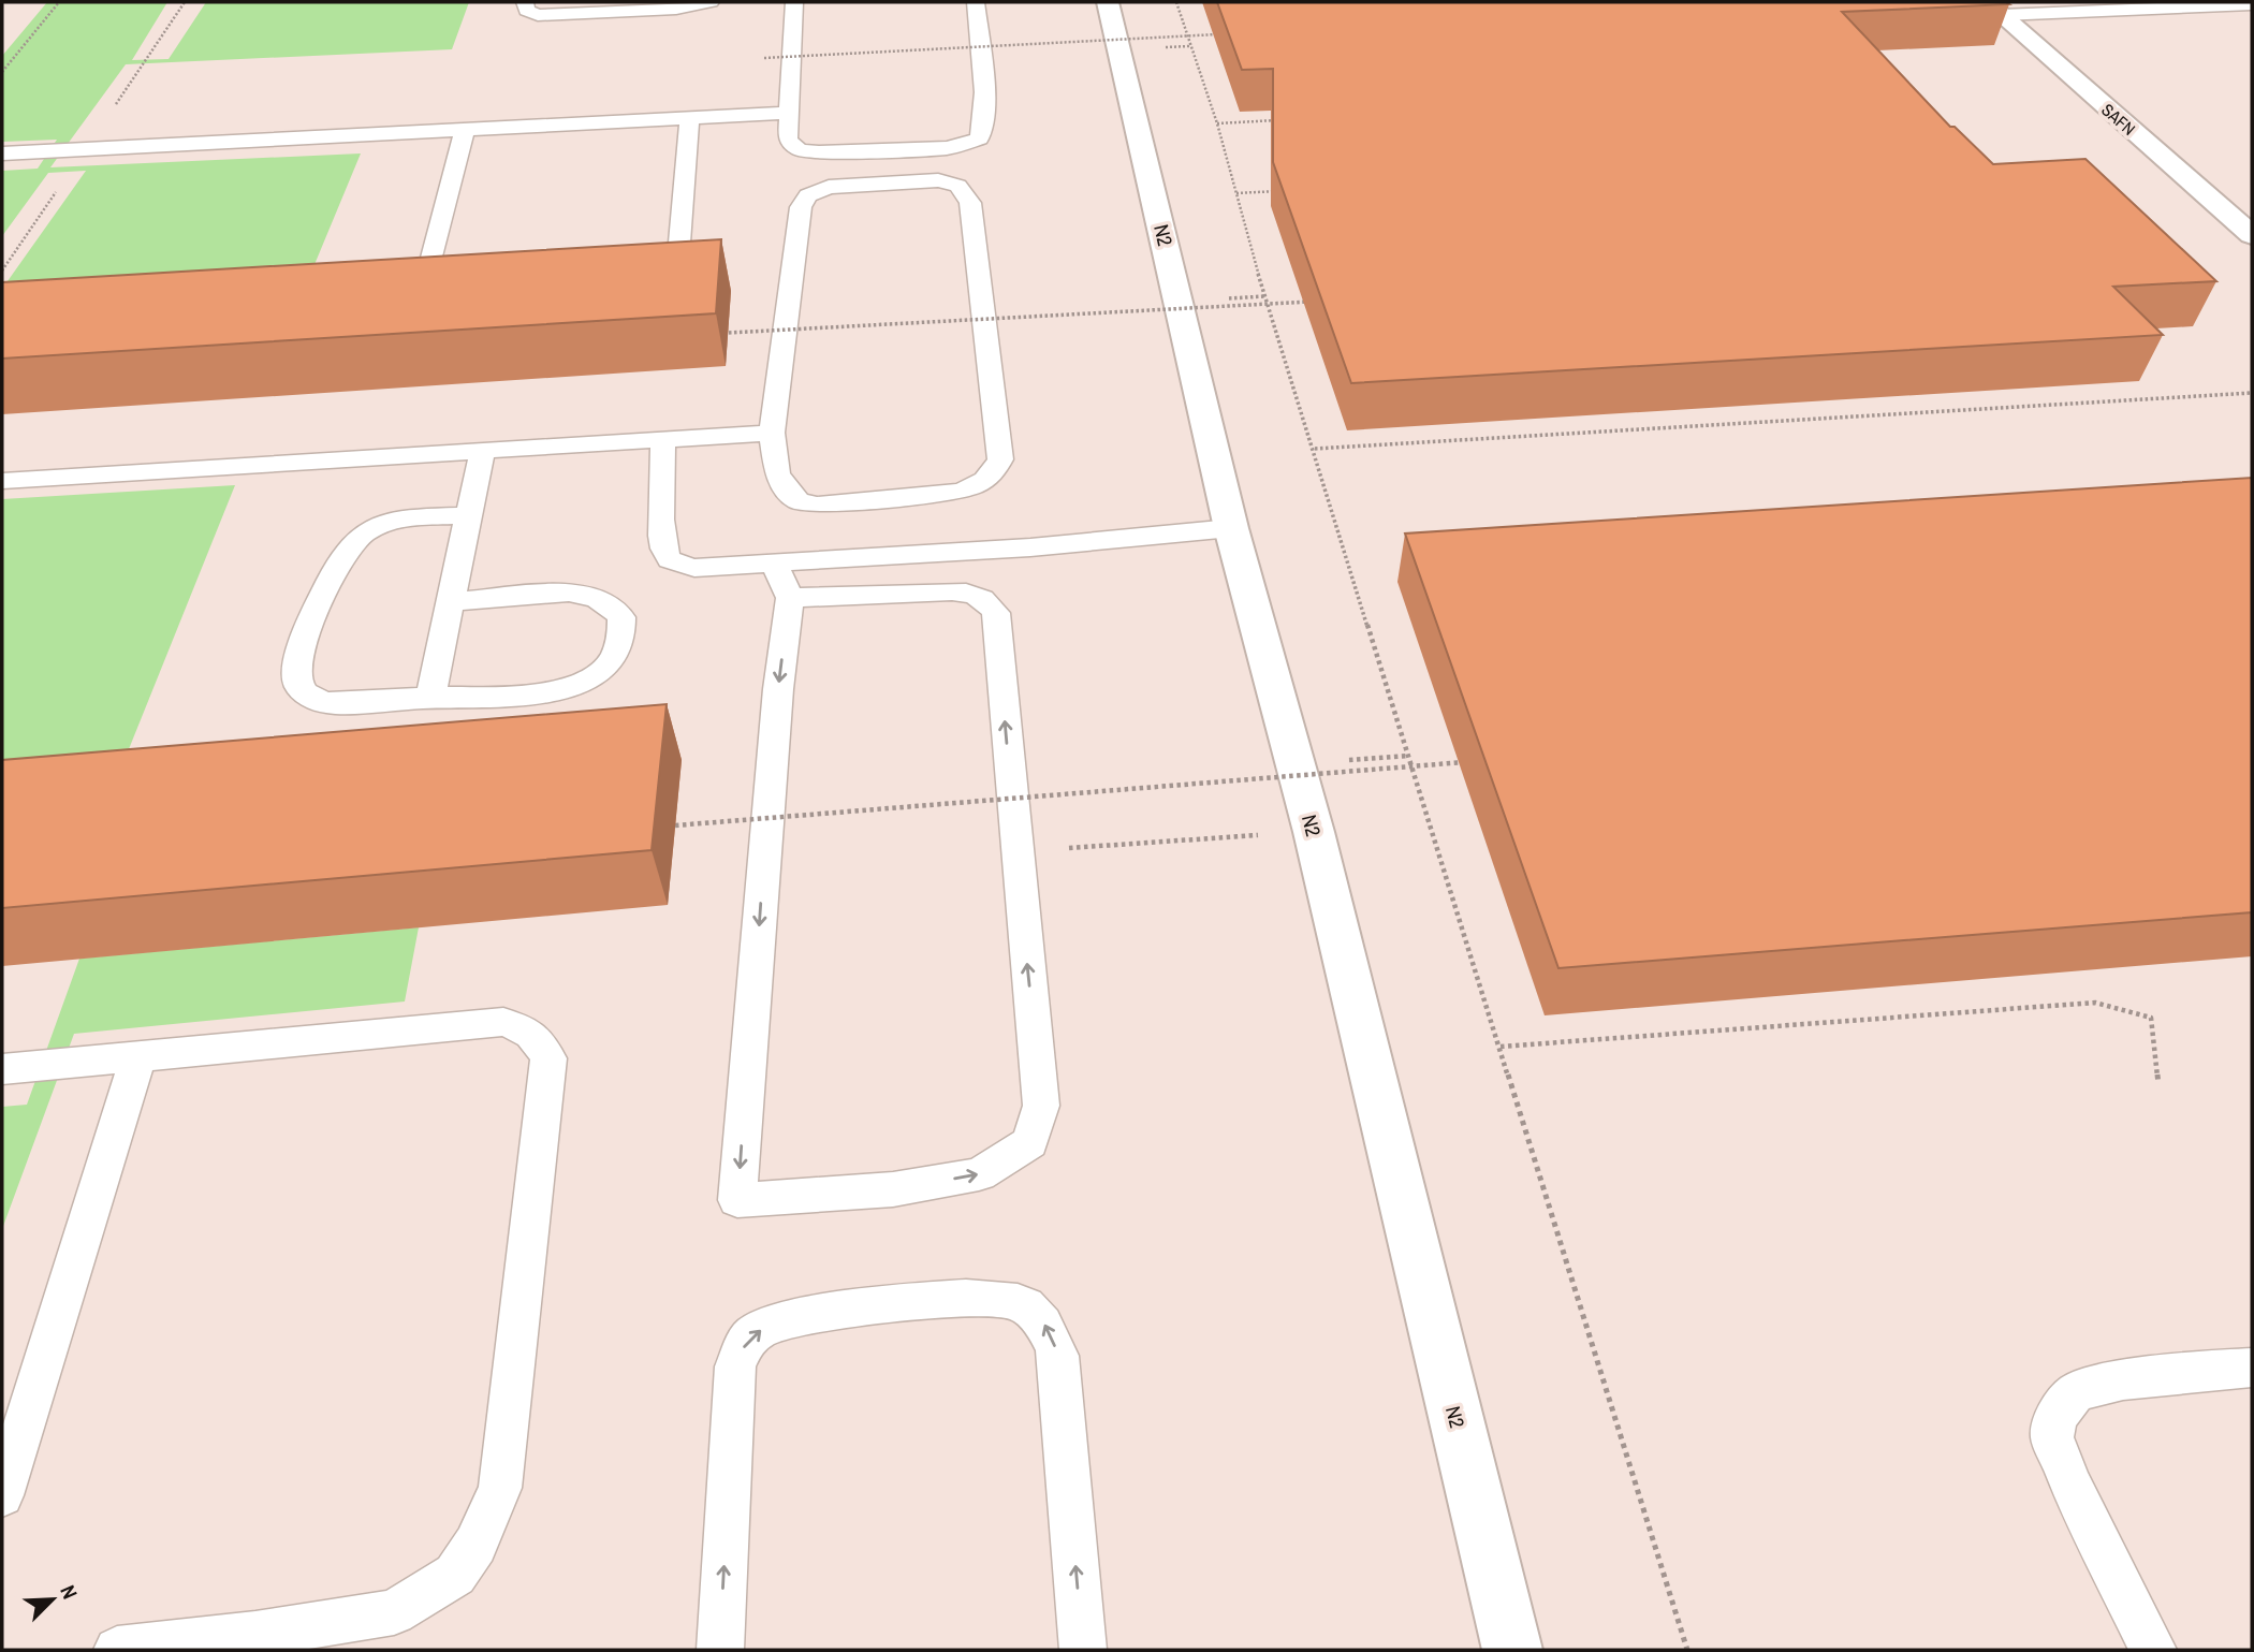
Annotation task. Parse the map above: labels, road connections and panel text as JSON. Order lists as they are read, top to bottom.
{
  "streets": {
    "main road": ["SAFN", "N2"]
  },
  "north": "top right"
}
